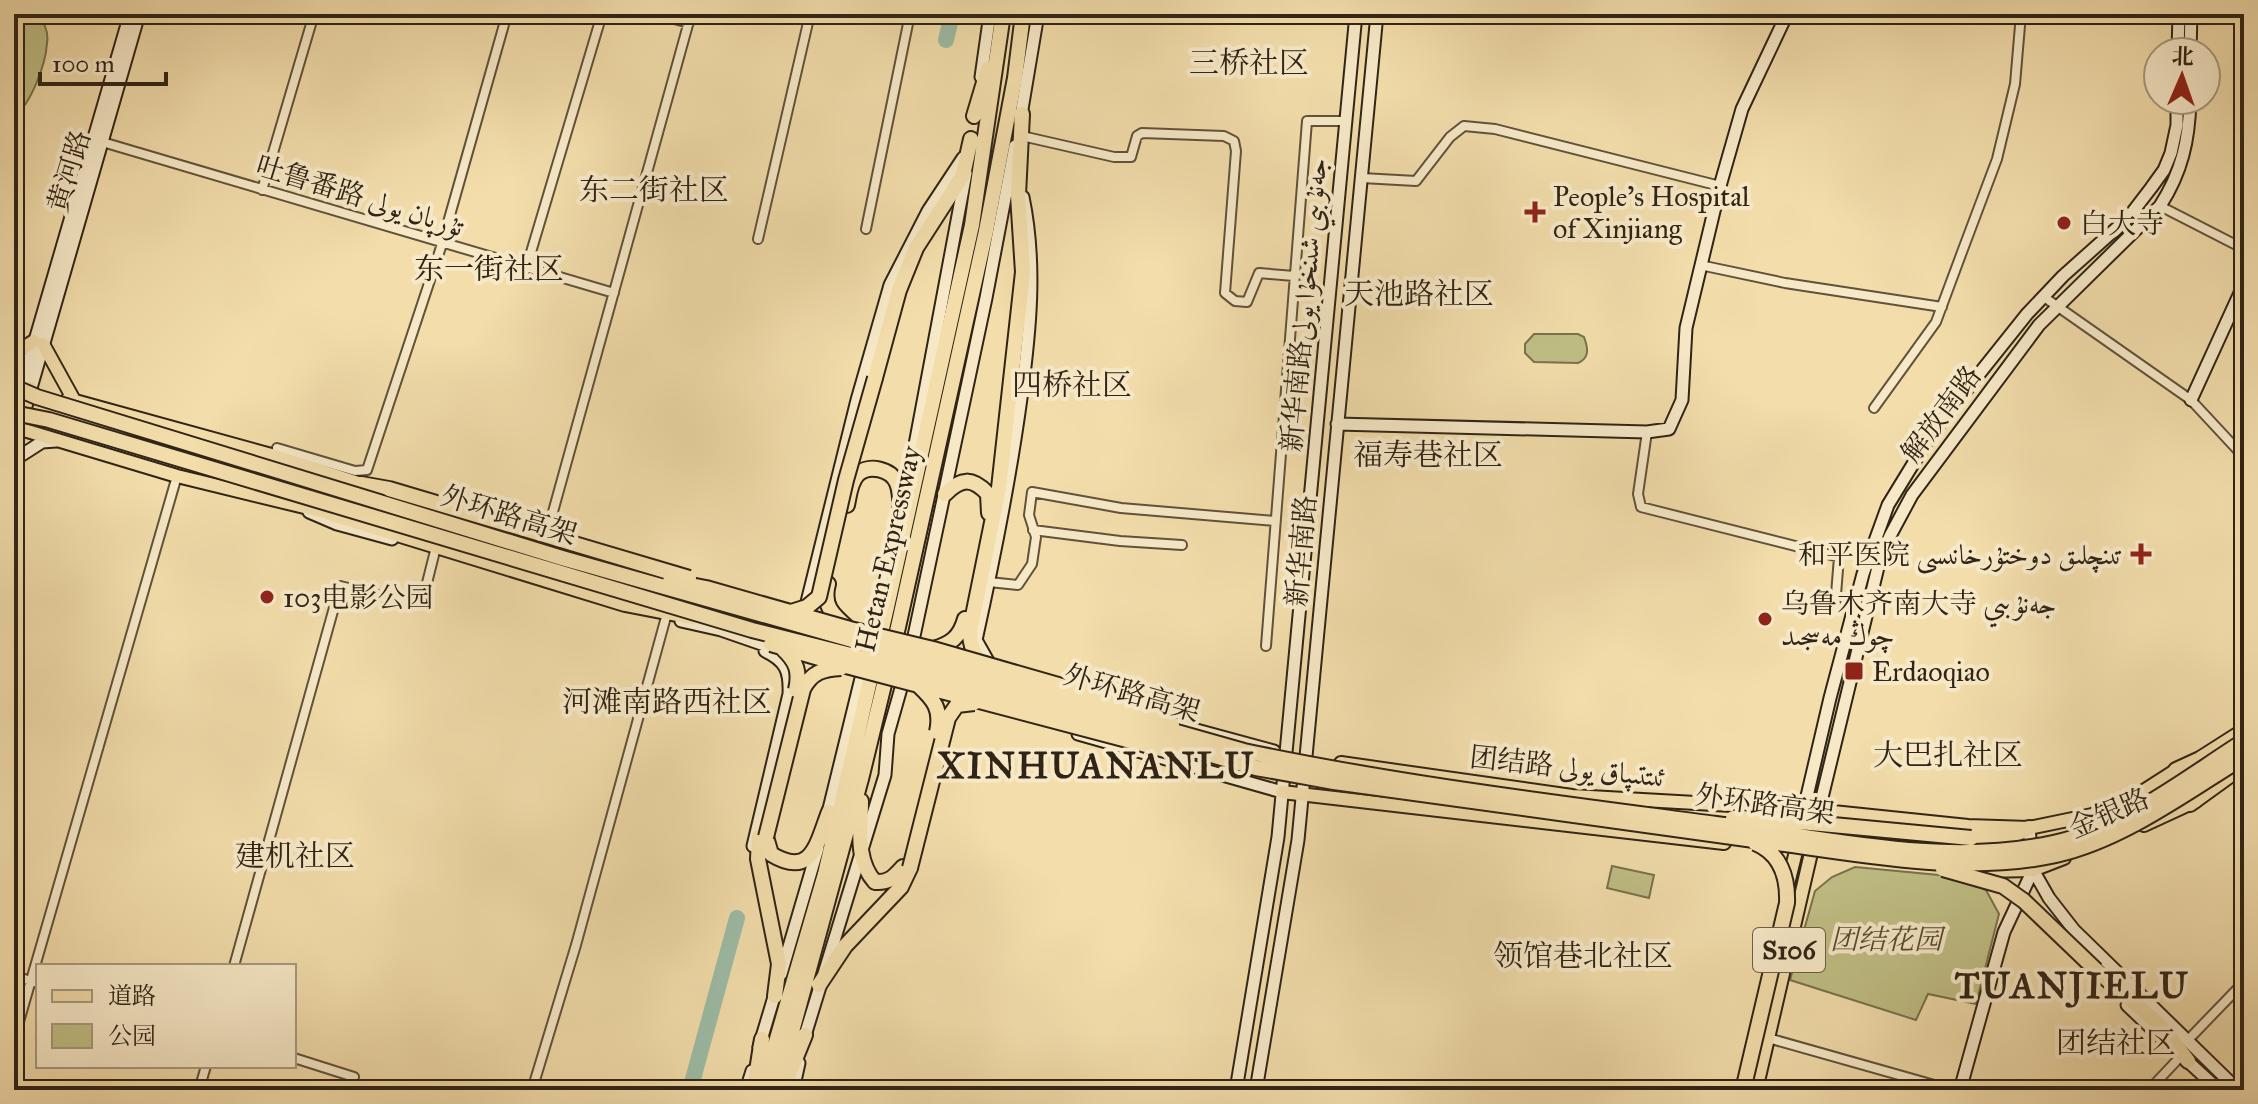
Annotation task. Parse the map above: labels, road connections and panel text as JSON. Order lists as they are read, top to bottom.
{
  "streets": {
    "highway": ["外环路高架", "Hetan Expressway"],
    "main road": ["团结路 ئىتتىپاق يولى", "金银路", "S106"],
    "street": [
      "黄河路",
      "吐鲁番路 تۇرپان يولى",
      "新华南路جەنۇبىي شىنخۇا يولى",
      "解放南路",
      "新华南路"
    ]
  },
  "crossings": [
    ["黄河路", "吐鲁番路 تۇرپان يولى"],
    ["黄河路", "外环路高架"],
    ["新华南路جەنۇبىي شىنخۇا يولى", "团结路 ئىتتىپاق يولى"],
    ["解放南路", "团结路 ئىتتىپاق يولى"],
    ["解放南路", "S106"],
    ["新华南路", "团结路 ئىتتىپاق يولى"],
    ["团结路 ئىتتىپاق يولى", "金银路"],
    ["团结路 ئىتتىپاق يولى", "S106"]
  ],
  "districts": [
    "三桥社区",
    "东二街社区",
    "东一街社区",
    "天池路社区",
    "四桥社区",
    "福寿巷社区",
    "河滩南路西社区",
    "大巴扎社区",
    "XINHUANANLU",
    "建机社区",
    "领馆巷北社区",
    "TUANJIELU",
    "团结社区"
  ],
  "parks": ["团结花园"],
  "places": {
    "health": ["People's Hospital of Xinjiang", "和平医院 تىنچلىق دوختۇرخانىسى"],
    "other": ["白大寺", "103电影公园", "乌鲁木齐南大寺 جەنۇبىي چوڭ مەسجىد"],
    "transit": ["Erdaoqiao"]
  },
  "legend": ["道路", "公园"],
  "scale_bar": "100 m",
  "north": "top"
}
